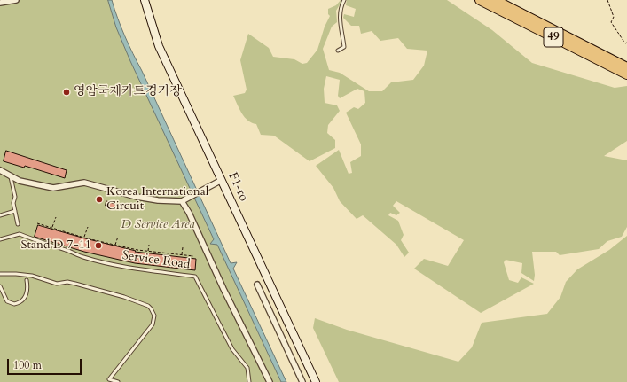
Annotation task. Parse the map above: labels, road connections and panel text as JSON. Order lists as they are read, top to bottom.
{
  "streets": {
    "highway": ["49"],
    "street": ["F1-ro"],
    "lane": ["Service Road"]
  },
  "parks": ["D Service Area"],
  "places": ["영암국제카트경기장", "Korea International Circuit", "Stand D 7-11"],
  "scale_bar": "100 m"
}
